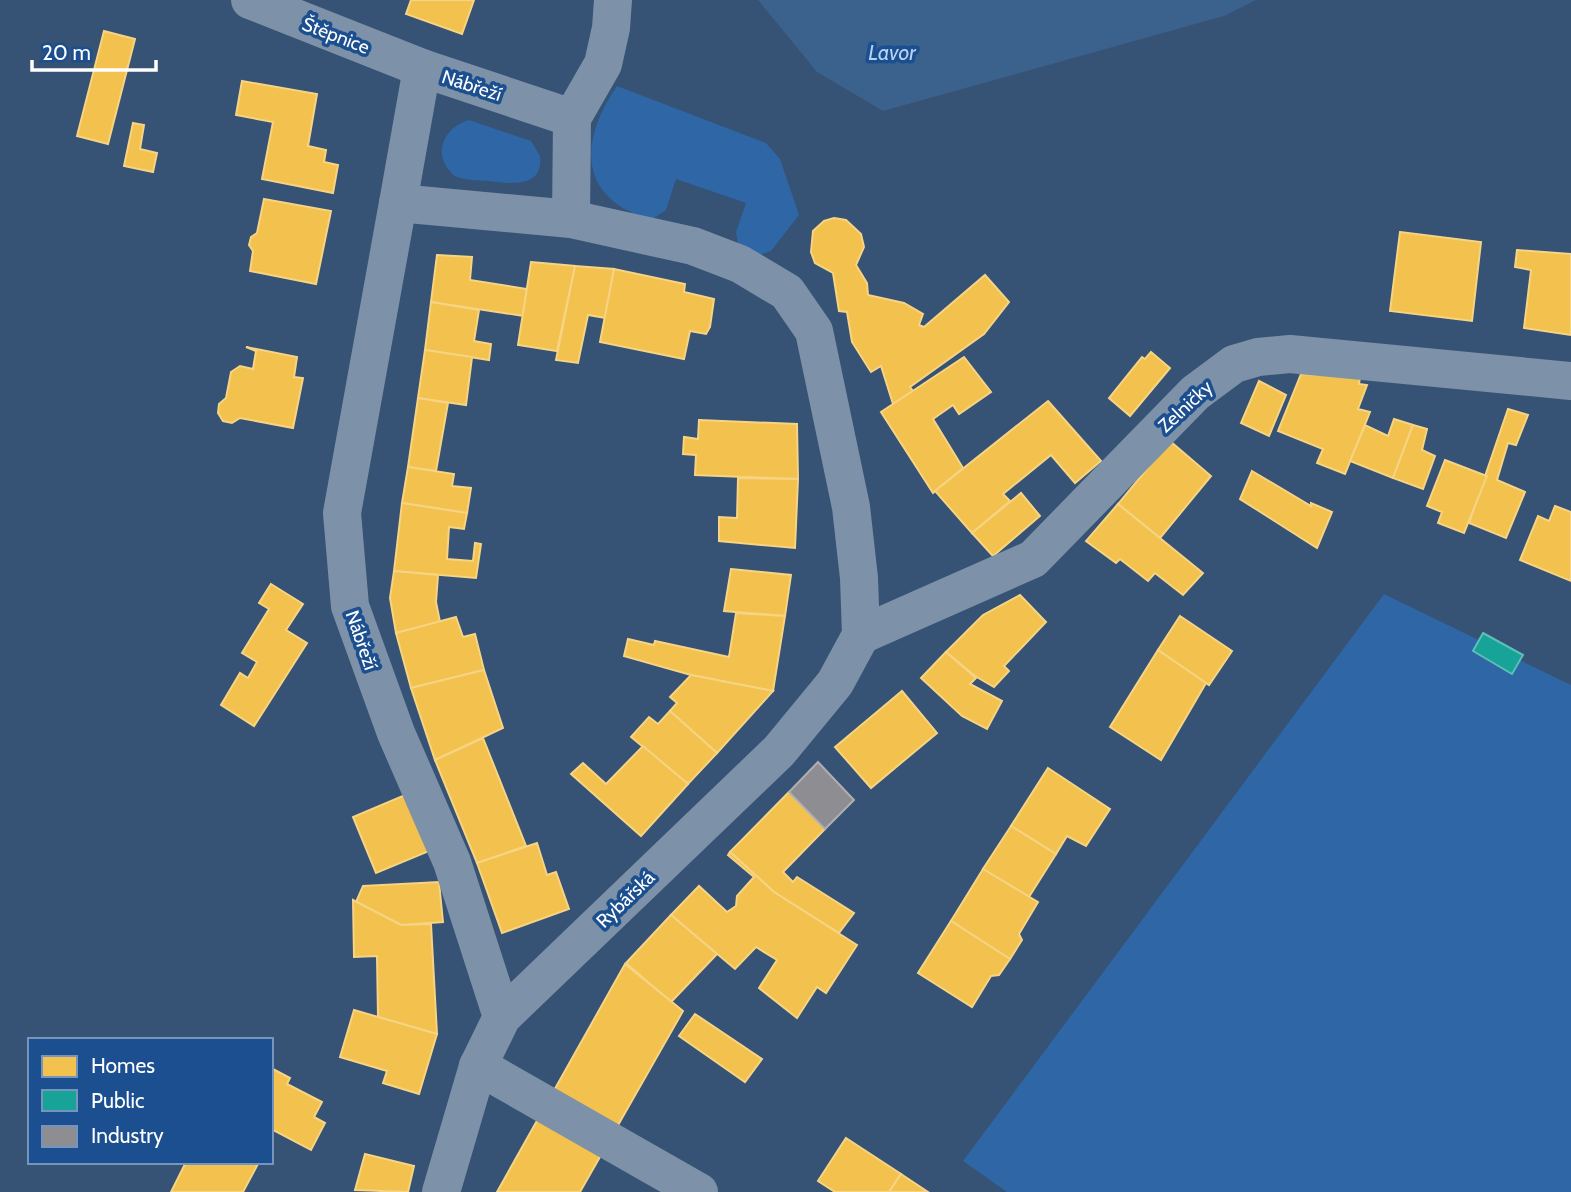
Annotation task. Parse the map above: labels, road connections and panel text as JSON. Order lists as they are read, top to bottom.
{
  "streets": {
    "street": [
      "Štěpnice",
      "Nábřeží",
      "Zelničky",
      "Rybářská"
    ]
  },
  "crossings": [
    ["Štěpnice", "Nábřeží"],
    ["Nábřeží", "Rybářská"],
    ["Zelničky", "Rybářská"]
  ],
  "water": ["Lavor"],
  "legend": ["Homes", "Public", "Industry"],
  "scale_bar": "20 m"
}
